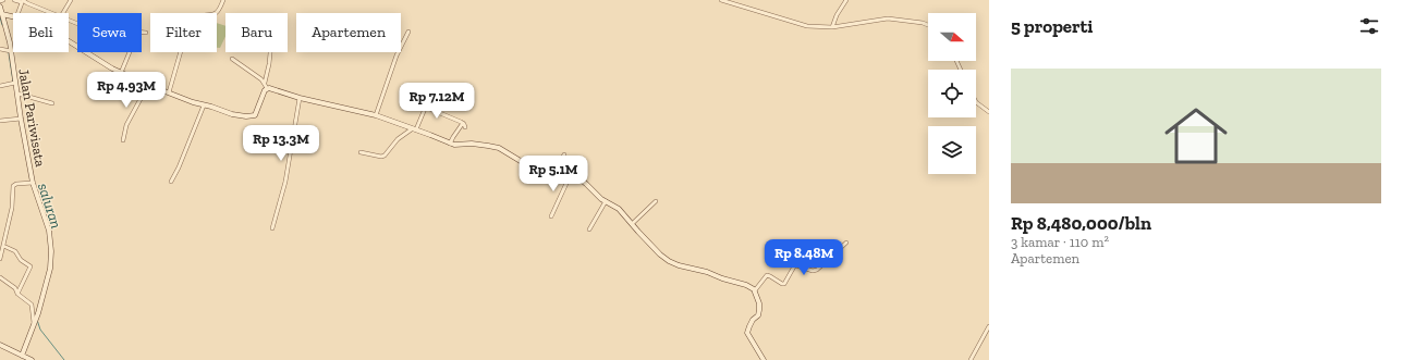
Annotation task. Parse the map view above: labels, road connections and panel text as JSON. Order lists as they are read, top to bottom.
{
  "streets": {
    "street": ["Jalan Pariwisata"]
  },
  "water": ["saluran"],
  "north": "right",
  "page": {
    "heading": "5 properti",
    "chip": [
      "Beli",
      "Sewa",
      "Filter",
      "Baru",
      "Apartemen"
    ],
    "list": [
      {
        "name": "Rp 8,480,000/bln",
        "note": "3 kamar · 110 m² · Apartemen"
      }
    ],
    "price": [
      "Rp 4.93M",
      "Rp 7.12M",
      "Rp 13.3M",
      "Rp 5.1M",
      "Rp 8.48M"
    ]
  }
}
